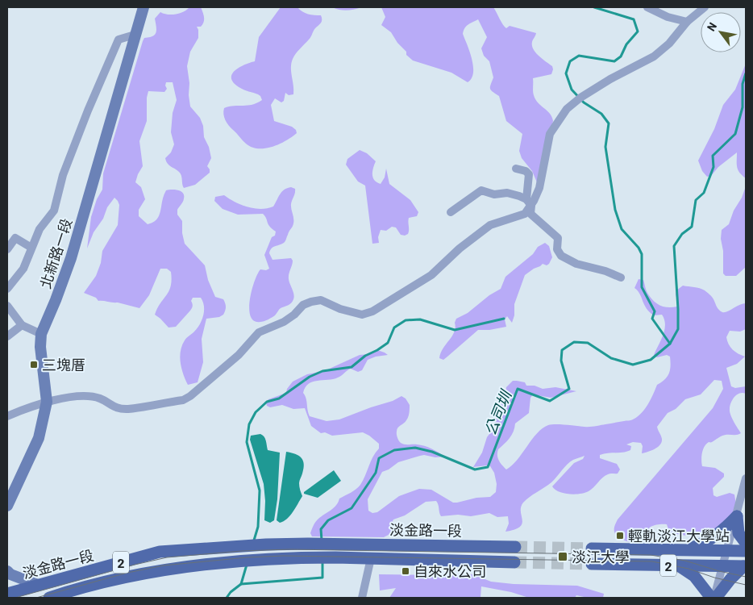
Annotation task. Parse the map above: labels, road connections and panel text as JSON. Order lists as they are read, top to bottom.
{
  "streets": {
    "main road": ["北新路一段", "淡金路一段", "2"]
  },
  "water": ["公司圳"],
  "places": {
    "transit": [
      "三塊厝",
      "輕軌淡江大學站",
      "淡江大學",
      "自來水公司"
    ]
  },
  "north": "top left"
}
